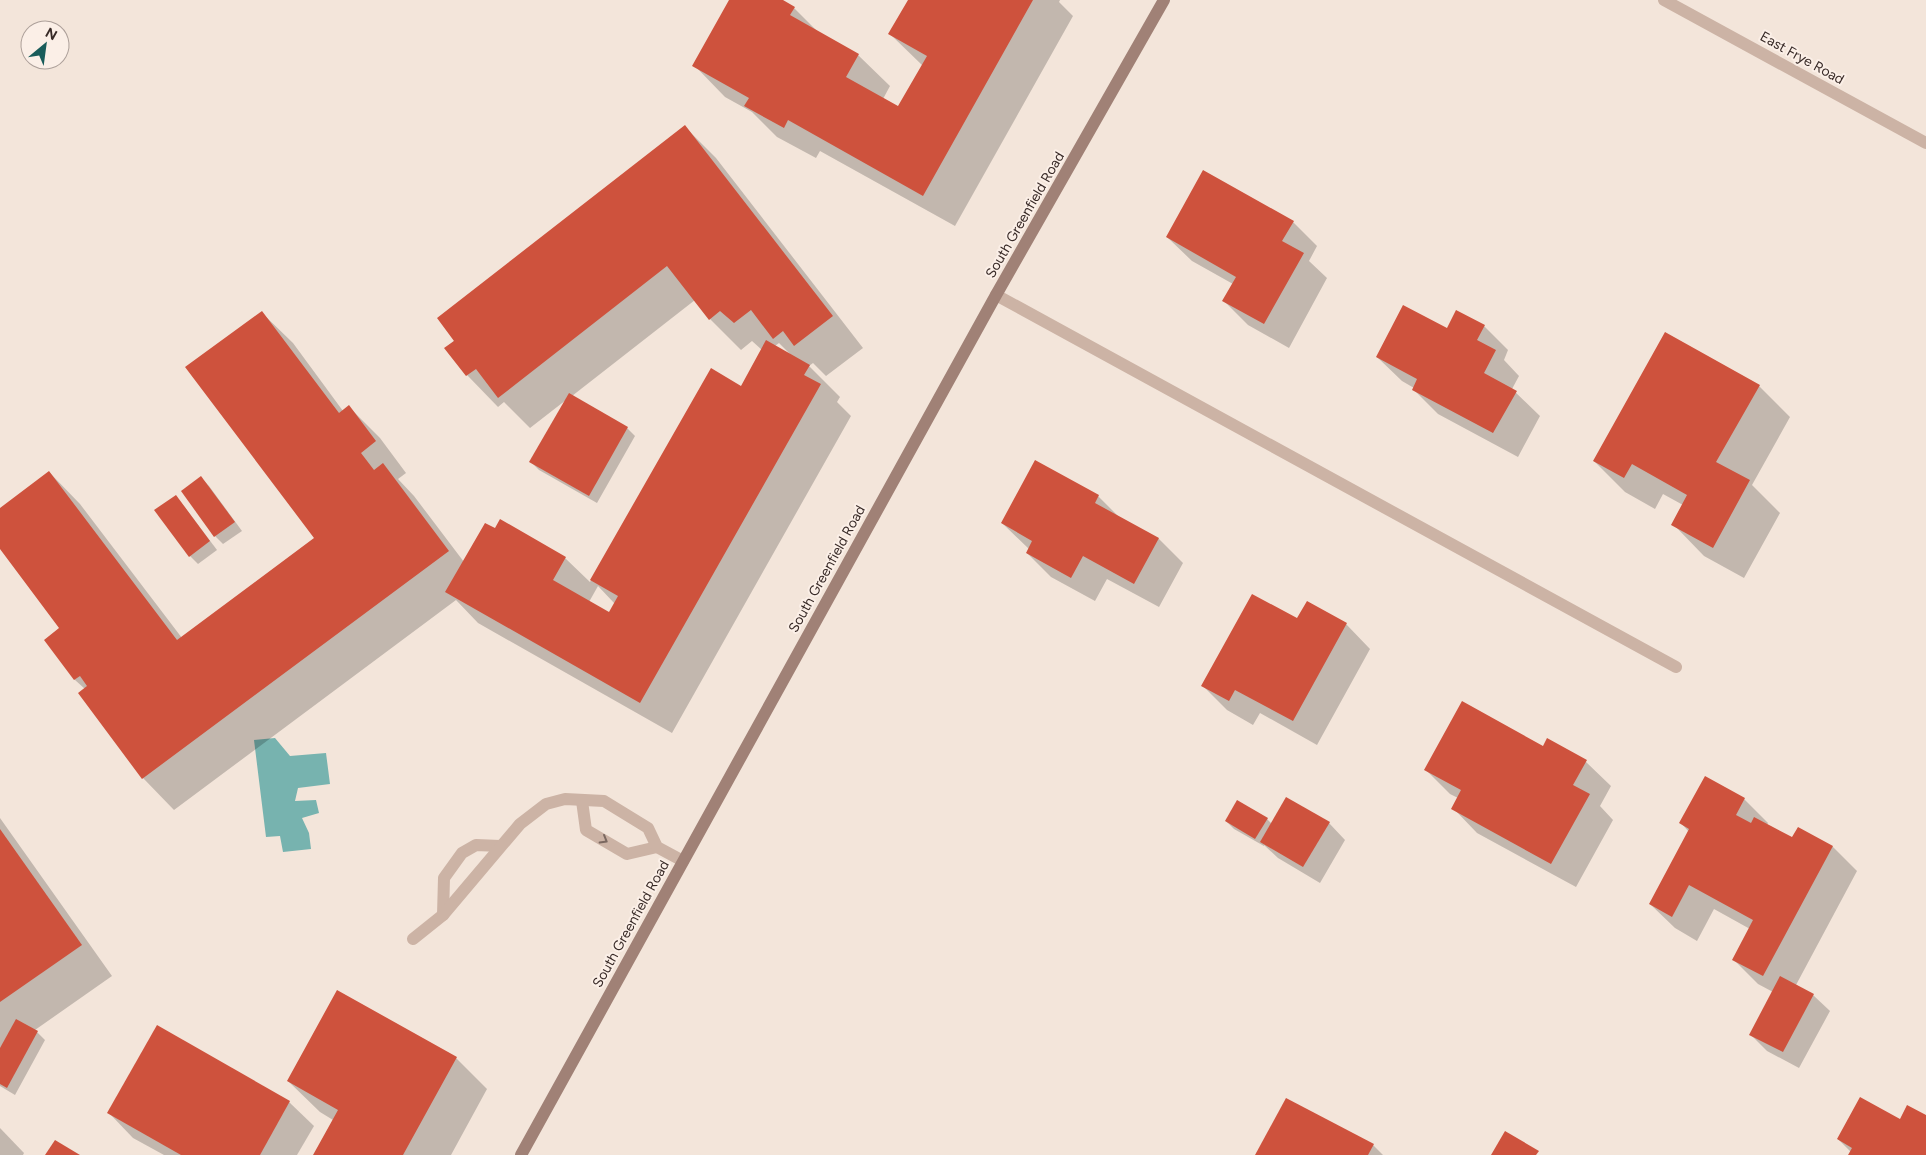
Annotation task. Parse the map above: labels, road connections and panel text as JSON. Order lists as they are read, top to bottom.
{
  "streets": {
    "street": ["East Frye Road", "South Greenfield Road"]
  },
  "north": "top right"
}
